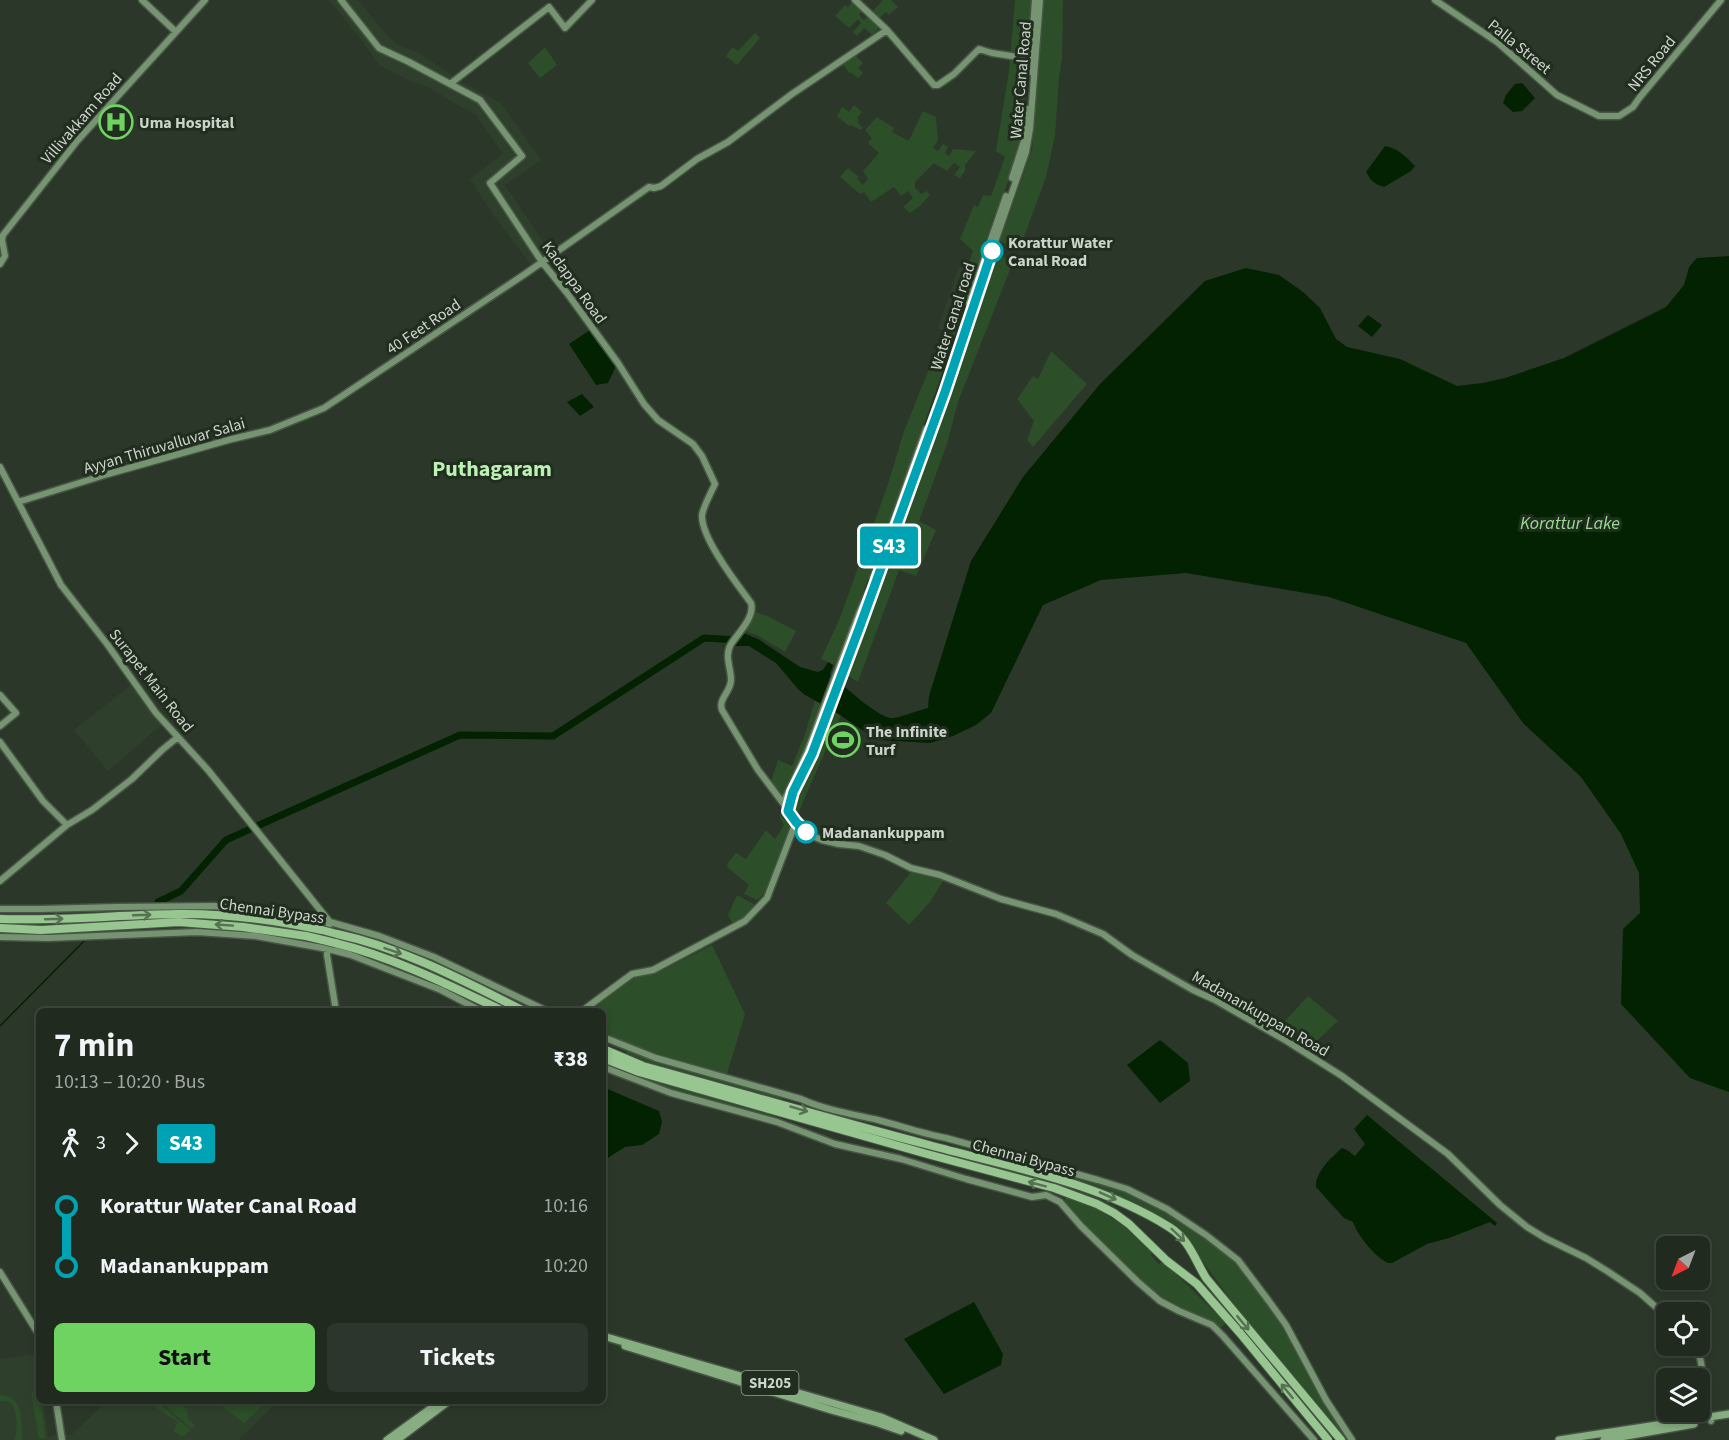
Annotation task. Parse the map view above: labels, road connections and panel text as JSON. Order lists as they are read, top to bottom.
{
  "streets": {
    "highway": ["Chennai Bypass"],
    "main road": ["SH205"],
    "street": [
      "Palla Street",
      "NRS Road",
      "Water Canal Road",
      "Villivakkam Road",
      "Kadappa Road",
      "Water canal road",
      "40 Feet Road",
      "Ayyan Thiruvalluvar Salai",
      "Surapet Main Road",
      "Madanankuppam Road"
    ]
  },
  "crossings": [
    ["Palla Street", "NRS Road"],
    ["Water Canal Road", "Water canal road"],
    ["Kadappa Road", "40 Feet Road"],
    ["Kadappa Road", "Madanankuppam Road"],
    ["40 Feet Road", "Ayyan Thiruvalluvar Salai"],
    ["Ayyan Thiruvalluvar Salai", "Surapet Main Road"]
  ],
  "districts": ["Puthagaram"],
  "water": ["Korattur Lake"],
  "places": {
    "hospital": ["Uma Hospital"],
    "other": ["Korattur Water Canal Road", "Madanankuppam"],
    "sports": ["The Infinite Turf"]
  },
  "lines": ["bus line S43"],
  "north": "bottom left",
  "page": {
    "on_map": "S43",
    "heading": ["7 min", "10:13 – 10:20 · Bus", "₹38"],
    "legs": ["3", "S43"],
    "list": [
      {
        "name": "Korattur Water Canal Road",
        "value": "10:16"
      },
      {
        "name": "Madanankuppam",
        "value": "10:20"
      }
    ],
    "buttons": ["Start", "Tickets"]
  }
}
